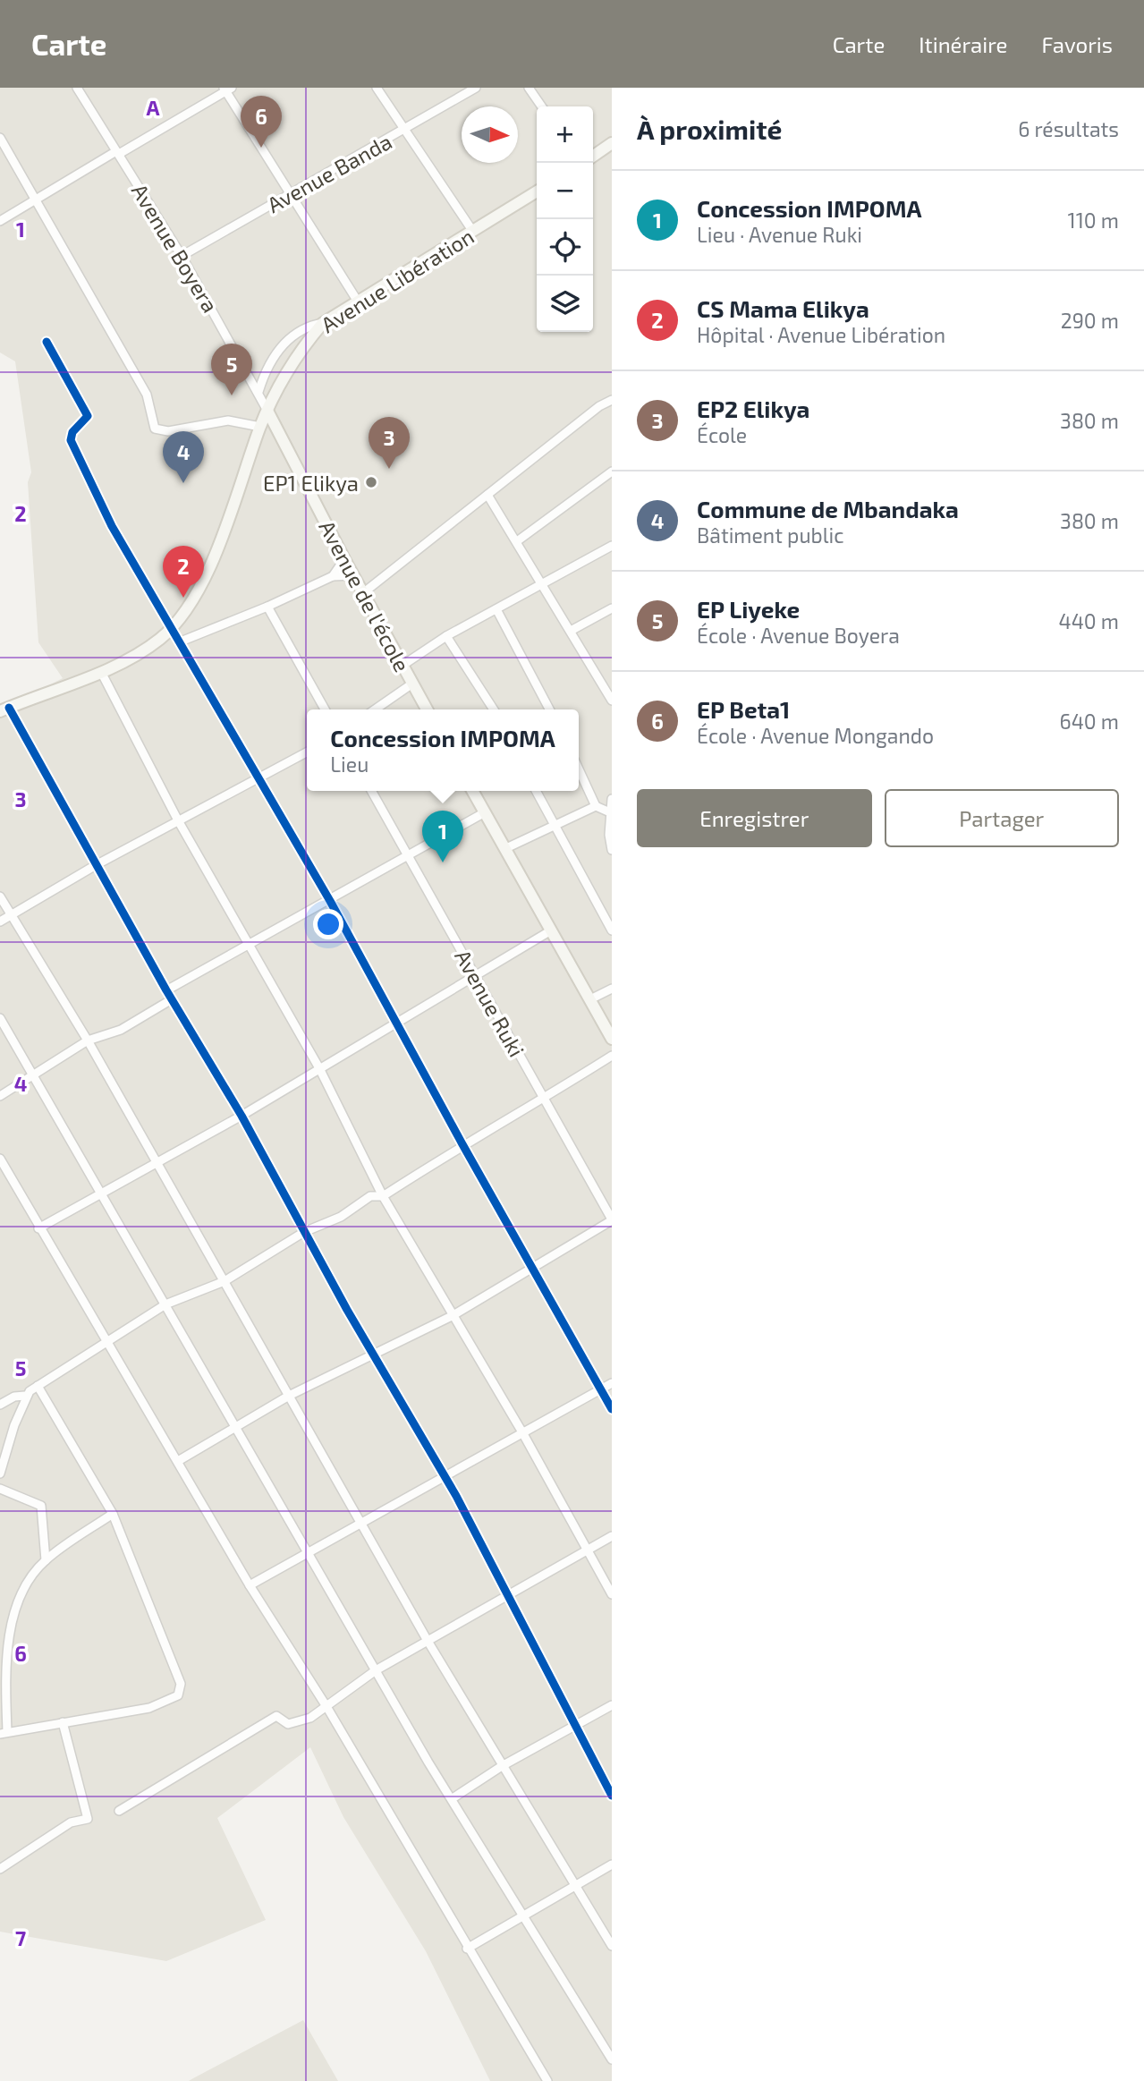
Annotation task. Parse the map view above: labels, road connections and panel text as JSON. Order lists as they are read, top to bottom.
{
  "streets": {
    "street": [
      "Avenue Banda",
      "Avenue Boyera",
      "Avenue Libération",
      "Avenue de l'école",
      "Avenue Ruki"
    ]
  },
  "crossings": [
    ["Avenue Banda", "Avenue Boyera"],
    ["Avenue Boyera", "Avenue Libération"],
    ["Avenue Boyera", "Avenue de l'école"],
    ["Avenue Libération", "Avenue de l'école"]
  ],
  "places": ["EP1 Elikya"],
  "north": "right",
  "page": {
    "header": "Carte",
    "nav": ["Carte", "Itinéraire", "Favoris"],
    "heading": ["À proximité", "6 résultats"],
    "pins": [
      "6",
      "5",
      "3",
      "4",
      "2",
      "1"
    ],
    "map_buttons": ["+", "−"],
    "list": [
      {
        "mark": "1",
        "name": "Concession IMPOMA",
        "note": "Lieu · Avenue Ruki",
        "value": "110 m"
      },
      {
        "mark": "2",
        "name": "CS Mama Elikya",
        "note": "Hôpital · Avenue Libération",
        "value": "290 m"
      },
      {
        "mark": "3",
        "name": "EP2 Elikya",
        "note": "École",
        "value": "380 m"
      },
      {
        "mark": "4",
        "name": "Commune de Mbandaka",
        "note": "Bâtiment public",
        "value": "380 m"
      },
      {
        "mark": "5",
        "name": "EP Liyeke",
        "note": "École · Avenue Boyera",
        "value": "440 m"
      },
      {
        "mark": "6",
        "name": "EP Beta1",
        "note": "École · Avenue Mongando",
        "value": "640 m"
      }
    ],
    "popup": ["Concession IMPOMA", "Lieu"],
    "buttons": ["Enregistrer", "Partager"]
  },
  "grid": {
    "columns": ["A"],
    "rows": [
      "1",
      "2",
      "3",
      "4",
      "5",
      "6",
      "7"
    ]
  }
}
